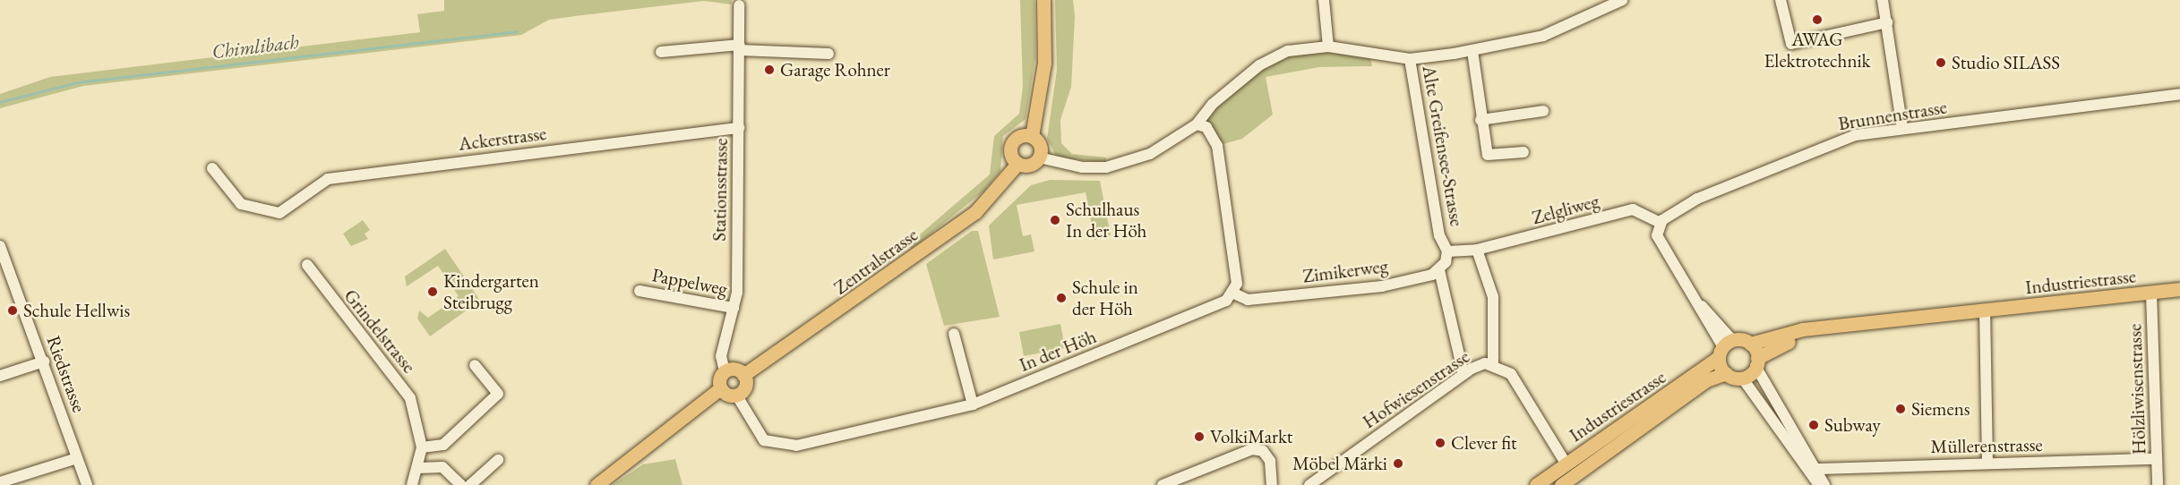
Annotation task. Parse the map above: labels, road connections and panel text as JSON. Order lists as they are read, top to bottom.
{
  "streets": {
    "main road": ["Zentralstrasse", "Industriestrasse"],
    "street": [
      "Brunnenstrasse",
      "Ackerstrasse",
      "Alte Greifensee-Strasse",
      "Stationsstrasse",
      "Zelgliweg",
      "Zimikerweg",
      "Pappelweg",
      "Grindelstrasse",
      "In der Höh",
      "Riedstrasse",
      "Hofwiesenstrasse",
      "Hölzliwisenstrasse",
      "Müllerenstrasse"
    ]
  },
  "crossings": [
    ["Brunnenstrasse", "Zelgliweg"],
    ["Ackerstrasse", "Stationsstrasse"],
    ["Alte Greifensee-Strasse", "Zelgliweg"],
    ["Alte Greifensee-Strasse", "Hofwiesenstrasse"],
    ["Stationsstrasse", "Zentralstrasse"],
    ["Stationsstrasse", "Pappelweg"],
    ["Stationsstrasse", "In der Höh"],
    ["Zentralstrasse", "In der Höh"],
    ["Zimikerweg", "In der Höh"],
    ["Industriestrasse", "Hofwiesenstrasse"],
    ["Industriestrasse", "Hölzliwisenstrasse"],
    ["Hölzliwisenstrasse", "Müllerenstrasse"]
  ],
  "water": ["Chimlibach"],
  "places": [
    "AWAG Elektrotechnik",
    "Studio SILASS",
    "Garage Rohner",
    "Schulhaus In der Höh",
    "Kindergarten Steibrugg",
    "Schule in der Höh",
    "Schule Hellwis",
    "Siemens",
    "Subway",
    "VolkiMarkt",
    "Clever fit",
    "Möbel Märki"
  ]
}
